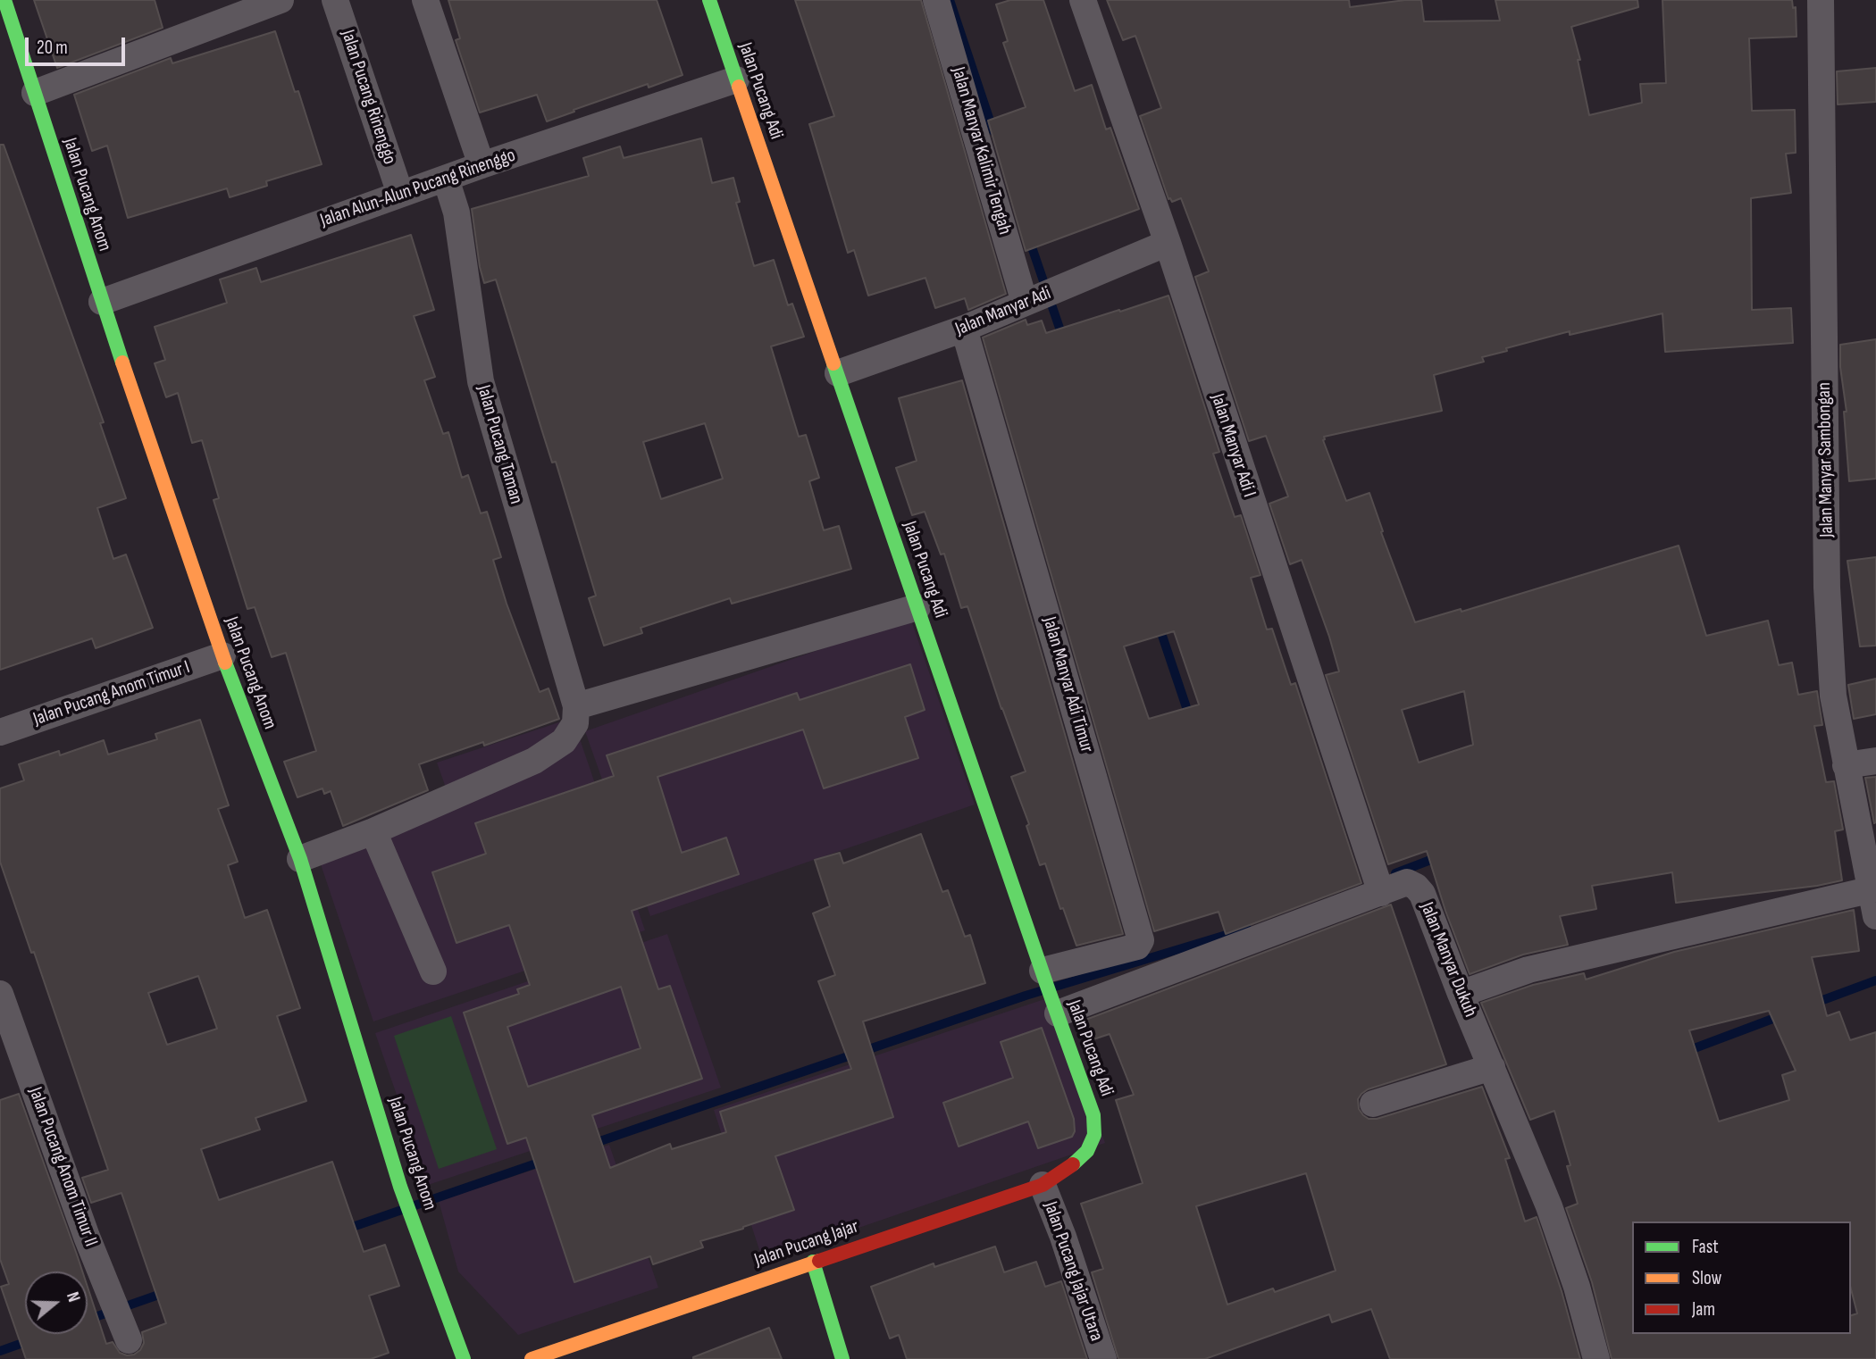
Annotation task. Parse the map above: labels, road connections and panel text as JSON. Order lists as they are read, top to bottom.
{
  "streets": {
    "street": [
      "Jalan Pucang Adi",
      "Jalan Pucang Rinenggo",
      "Jalan Manyar Kalimir Tengah",
      "Jalan Alun-Alun Pucang Rinenggo",
      "Jalan Pucang Anom",
      "Jalan Manyar Adi",
      "Jalan Pucang Taman",
      "Jalan Manyar Adi I",
      "Jalan Manyar Sambongan",
      "Jalan Manyar Adi Timur",
      "Jalan Pucang Anom Timur I",
      "Jalan Manyar Dukuh",
      "Jalan Pucang Anom Timur II",
      "Jalan Pucang Jajar",
      "Jalan Pucang Jajar Utara"
    ]
  },
  "crossings": [
    ["Jalan Pucang Adi", "Jalan Alun-Alun Pucang Rinenggo"],
    ["Jalan Pucang Adi", "Jalan Manyar Adi"],
    ["Jalan Pucang Adi", "Jalan Manyar Adi Timur"],
    ["Jalan Pucang Adi", "Jalan Manyar Dukuh"],
    ["Jalan Pucang Adi", "Jalan Pucang Jajar"],
    ["Jalan Pucang Rinenggo", "Jalan Alun-Alun Pucang Rinenggo"],
    ["Jalan Manyar Kalimir Tengah", "Jalan Manyar Adi"],
    ["Jalan Alun-Alun Pucang Rinenggo", "Jalan Pucang Anom"],
    ["Jalan Alun-Alun Pucang Rinenggo", "Jalan Pucang Taman"],
    ["Jalan Pucang Anom", "Jalan Pucang Anom Timur I"],
    ["Jalan Manyar Adi", "Jalan Manyar Adi I"],
    ["Jalan Manyar Adi", "Jalan Manyar Adi Timur"],
    ["Jalan Manyar Adi I", "Jalan Manyar Dukuh"],
    ["Jalan Pucang Jajar", "Jalan Pucang Jajar Utara"]
  ],
  "legend": ["Fast", "Slow", "Jam"],
  "scale_bar": "20 m",
  "north": "right"
}
